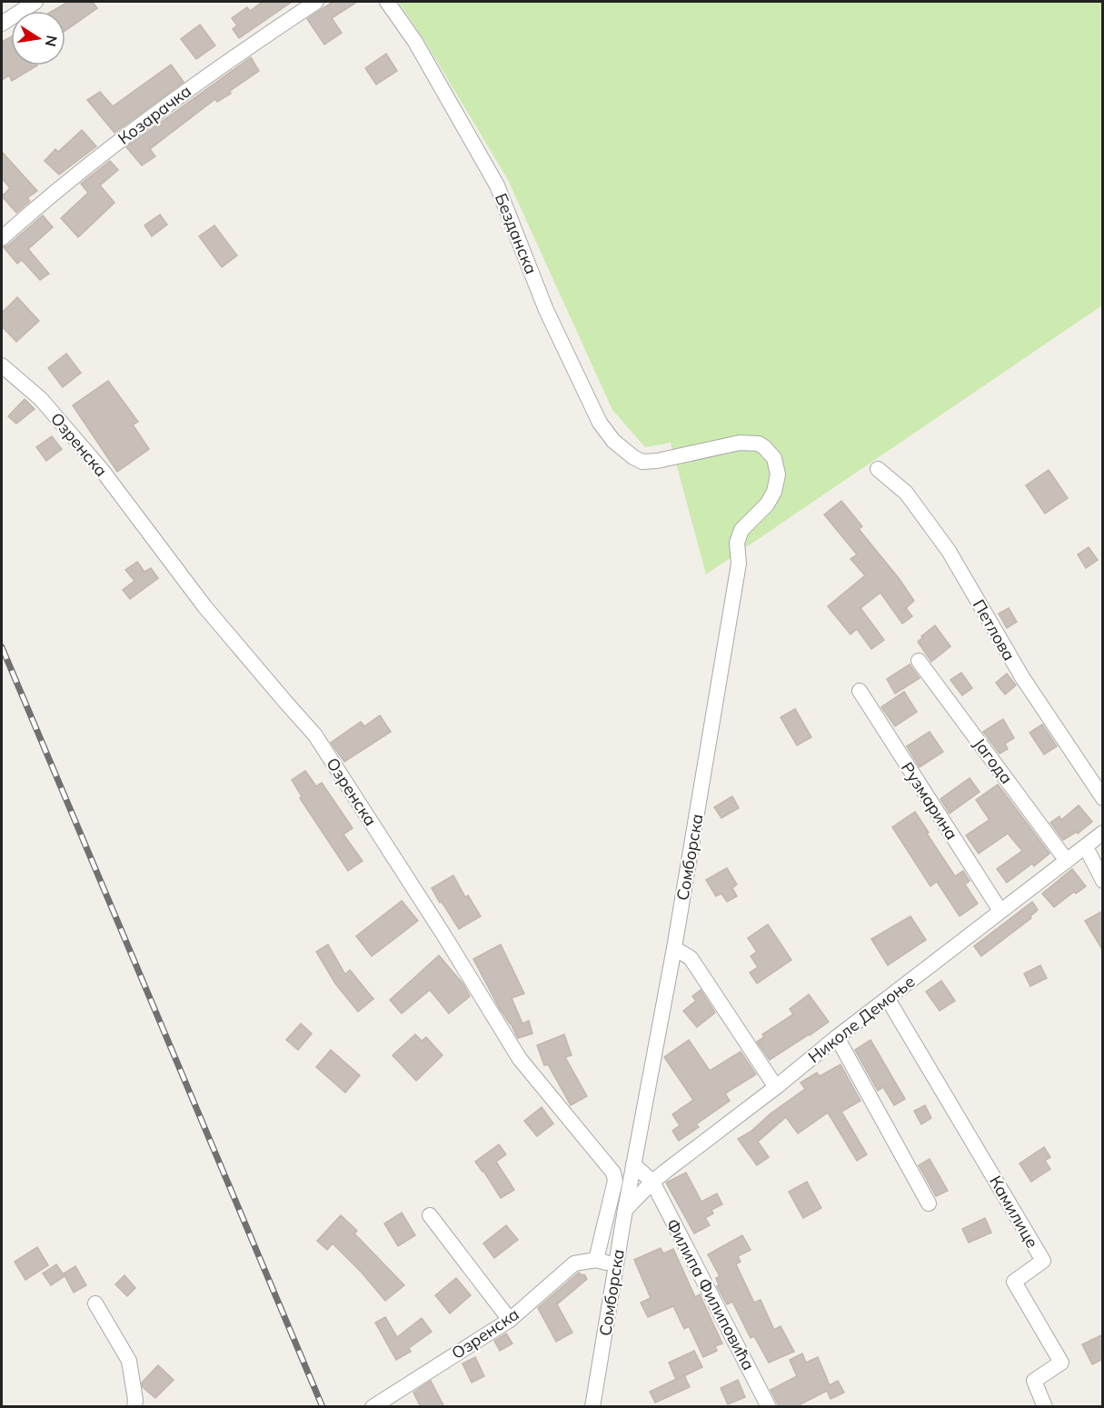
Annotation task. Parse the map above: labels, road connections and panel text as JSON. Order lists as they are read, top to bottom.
{
  "streets": {
    "street": [
      "Козарачка",
      "Безданска",
      "Озренска",
      "Петлова",
      "Јагода",
      "Рузмарина",
      "Сомборска",
      "Николе Демоње",
      "Камилице",
      "Филипа Филиповића"
    ]
  },
  "crossings": [
    ["Безданска", "Сомборска"],
    ["Јагода", "Николе Демоње"],
    ["Рузмарина", "Николе Демоње"],
    ["Сомборска", "Николе Демоње"],
    ["Николе Демоње", "Камилице"],
    ["Николе Демоње", "Филипа Филиповића"]
  ],
  "north": "right"
}
